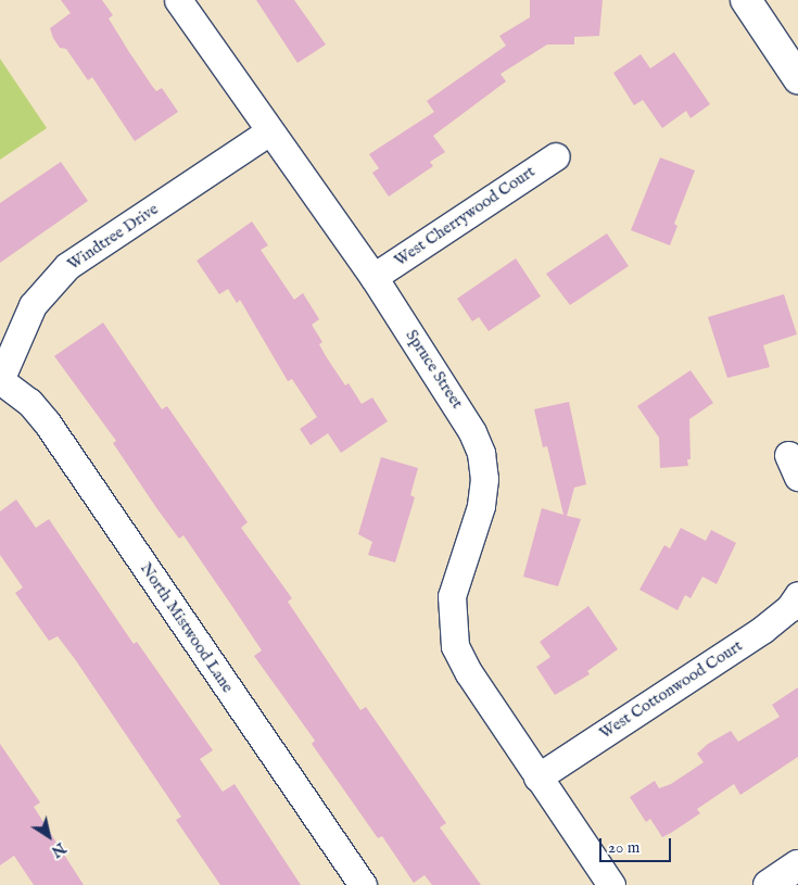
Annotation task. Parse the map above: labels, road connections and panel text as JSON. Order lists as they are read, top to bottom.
{
  "streets": {
    "street": [
      "West Cherrywood Court",
      "Windtree Drive",
      "Spruce Street",
      "North Mistwood Lane",
      "West Cottonwood Court"
    ]
  },
  "crossings": [
    ["West Cherrywood Court", "Spruce Street"],
    ["Windtree Drive", "Spruce Street"],
    ["Windtree Drive", "North Mistwood Lane"],
    ["Spruce Street", "West Cottonwood Court"]
  ],
  "scale_bar": "20 m",
  "north": "bottom right"
}
